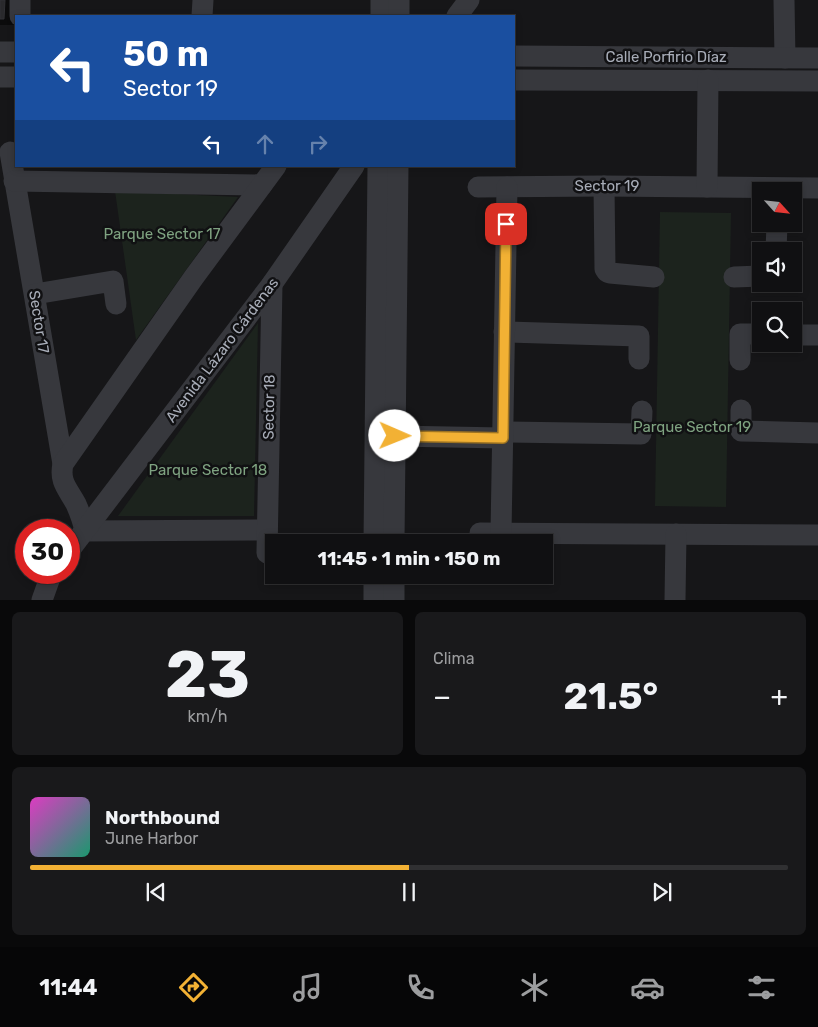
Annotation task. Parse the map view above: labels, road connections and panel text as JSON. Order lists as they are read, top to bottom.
{
  "streets": {
    "street": [
      "Calle Porfirio Díaz",
      "Sector 19",
      "Sector 17",
      "Avenida Lázaro Cárdenas",
      "Sector 18"
    ]
  },
  "crossings": [
    ["Avenida Lázaro Cárdenas", "Sector 18"]
  ],
  "parks": ["Parque Sector 17", "Parque Sector 19", "Parque Sector 18"],
  "north": "bottom right",
  "page": {
    "turn": ["50 m", "Sector 19"],
    "limit": "30",
    "trip": "11:45 · 1 min · 150 m",
    "tile": [
      ["23", "km/h"],
      "Clima"
    ],
    "heat": ["−", "21.5°", "+"],
    "song": ["Northbound", "June Harbor"],
    "tabs": "11:44"
  }
}
